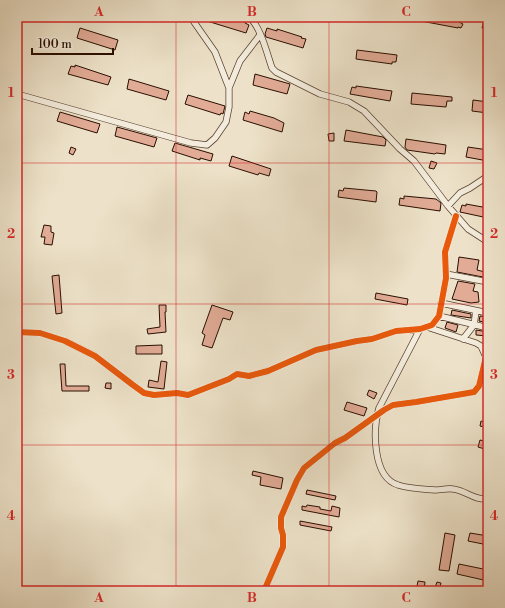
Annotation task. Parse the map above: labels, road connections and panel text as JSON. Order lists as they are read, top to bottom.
{
  "scale_bar": "100 m",
  "grid": {
    "columns": ["A", "B", "C"],
    "rows": [
      "1",
      "2",
      "3",
      "4"
    ]
  }
}
